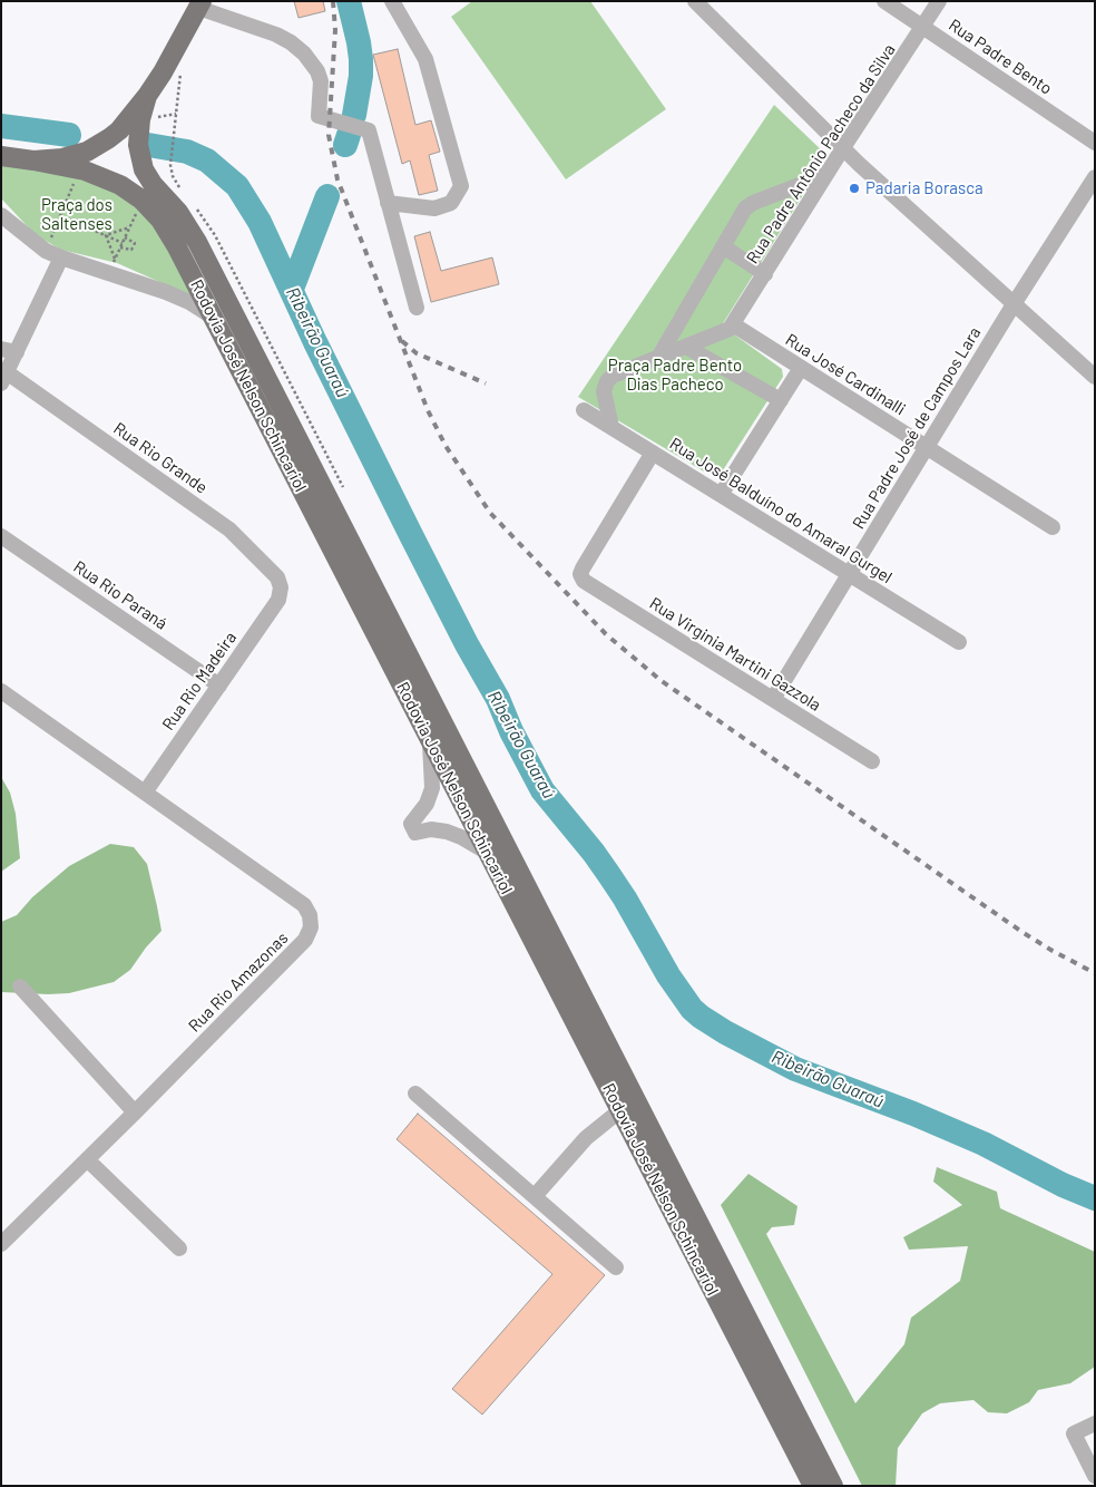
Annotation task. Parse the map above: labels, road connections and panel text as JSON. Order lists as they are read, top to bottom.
{
  "streets": {
    "main road": ["Rodovia José Nelson Schincariol"],
    "street": [
      "Rua Padre Bento",
      "Rua Padre Antônio Pacheco da Silva",
      "Rua José Cardinalli",
      "Rua Padre José de Campos Lara",
      "Rua Rio Grande",
      "Rua José Balduíno do Amaral Gurgel",
      "Rua Rio Paraná",
      "Rua Virginia Martini Gazzola",
      "Rua Rio Madeira",
      "Rua Rio Amazonas"
    ]
  },
  "crossings": [
    ["Rua Padre Bento", "Rua Padre Antônio Pacheco da Silva"],
    ["Rua Padre Antônio Pacheco da Silva", "Rua José Cardinalli"],
    ["Rua José Cardinalli", "Rua Padre José de Campos Lara"],
    ["Rua Padre José de Campos Lara", "Rua José Balduíno do Amaral Gurgel"],
    ["Rua Padre José de Campos Lara", "Rua Virginia Martini Gazzola"],
    ["Rua Rio Grande", "Rua Rio Madeira"],
    ["Rua José Balduíno do Amaral Gurgel", "Rua Virginia Martini Gazzola"],
    ["Rua Rio Paraná", "Rua Rio Madeira"],
    ["Rua Rio Madeira", "Rua Rio Amazonas"]
  ],
  "water": ["Ribeirão Guaraú"],
  "parks": ["Praça dos Saltenses", "Praça Padre Bento Dias Pacheco"],
  "places": ["Padaria Borasca"]
}
